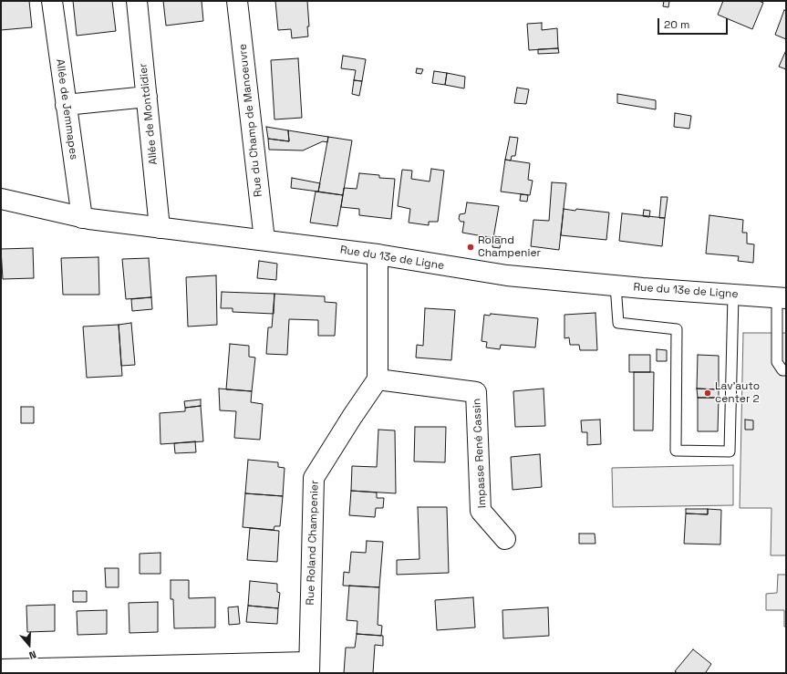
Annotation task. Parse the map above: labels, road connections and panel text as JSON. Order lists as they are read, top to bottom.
{
  "streets": {
    "street": [
      "Allée de Jemmapes",
      "Allée de Montdidier",
      "Rue du Champ de Manoeuvre",
      "Rue du 13e de Ligne",
      "Impasse René Cassin",
      "Rue Roland Champenier"
    ]
  },
  "crossings": [
    ["Allée de Jemmapes", "Rue du 13e de Ligne"],
    ["Allée de Montdidier", "Rue du 13e de Ligne"],
    ["Rue du Champ de Manoeuvre", "Rue du 13e de Ligne"],
    ["Impasse René Cassin", "Rue Roland Champenier"]
  ],
  "places": ["Roland Champenier", "Lav'auto center 2"],
  "scale_bar": "20 m",
  "north": "bottom"
}
